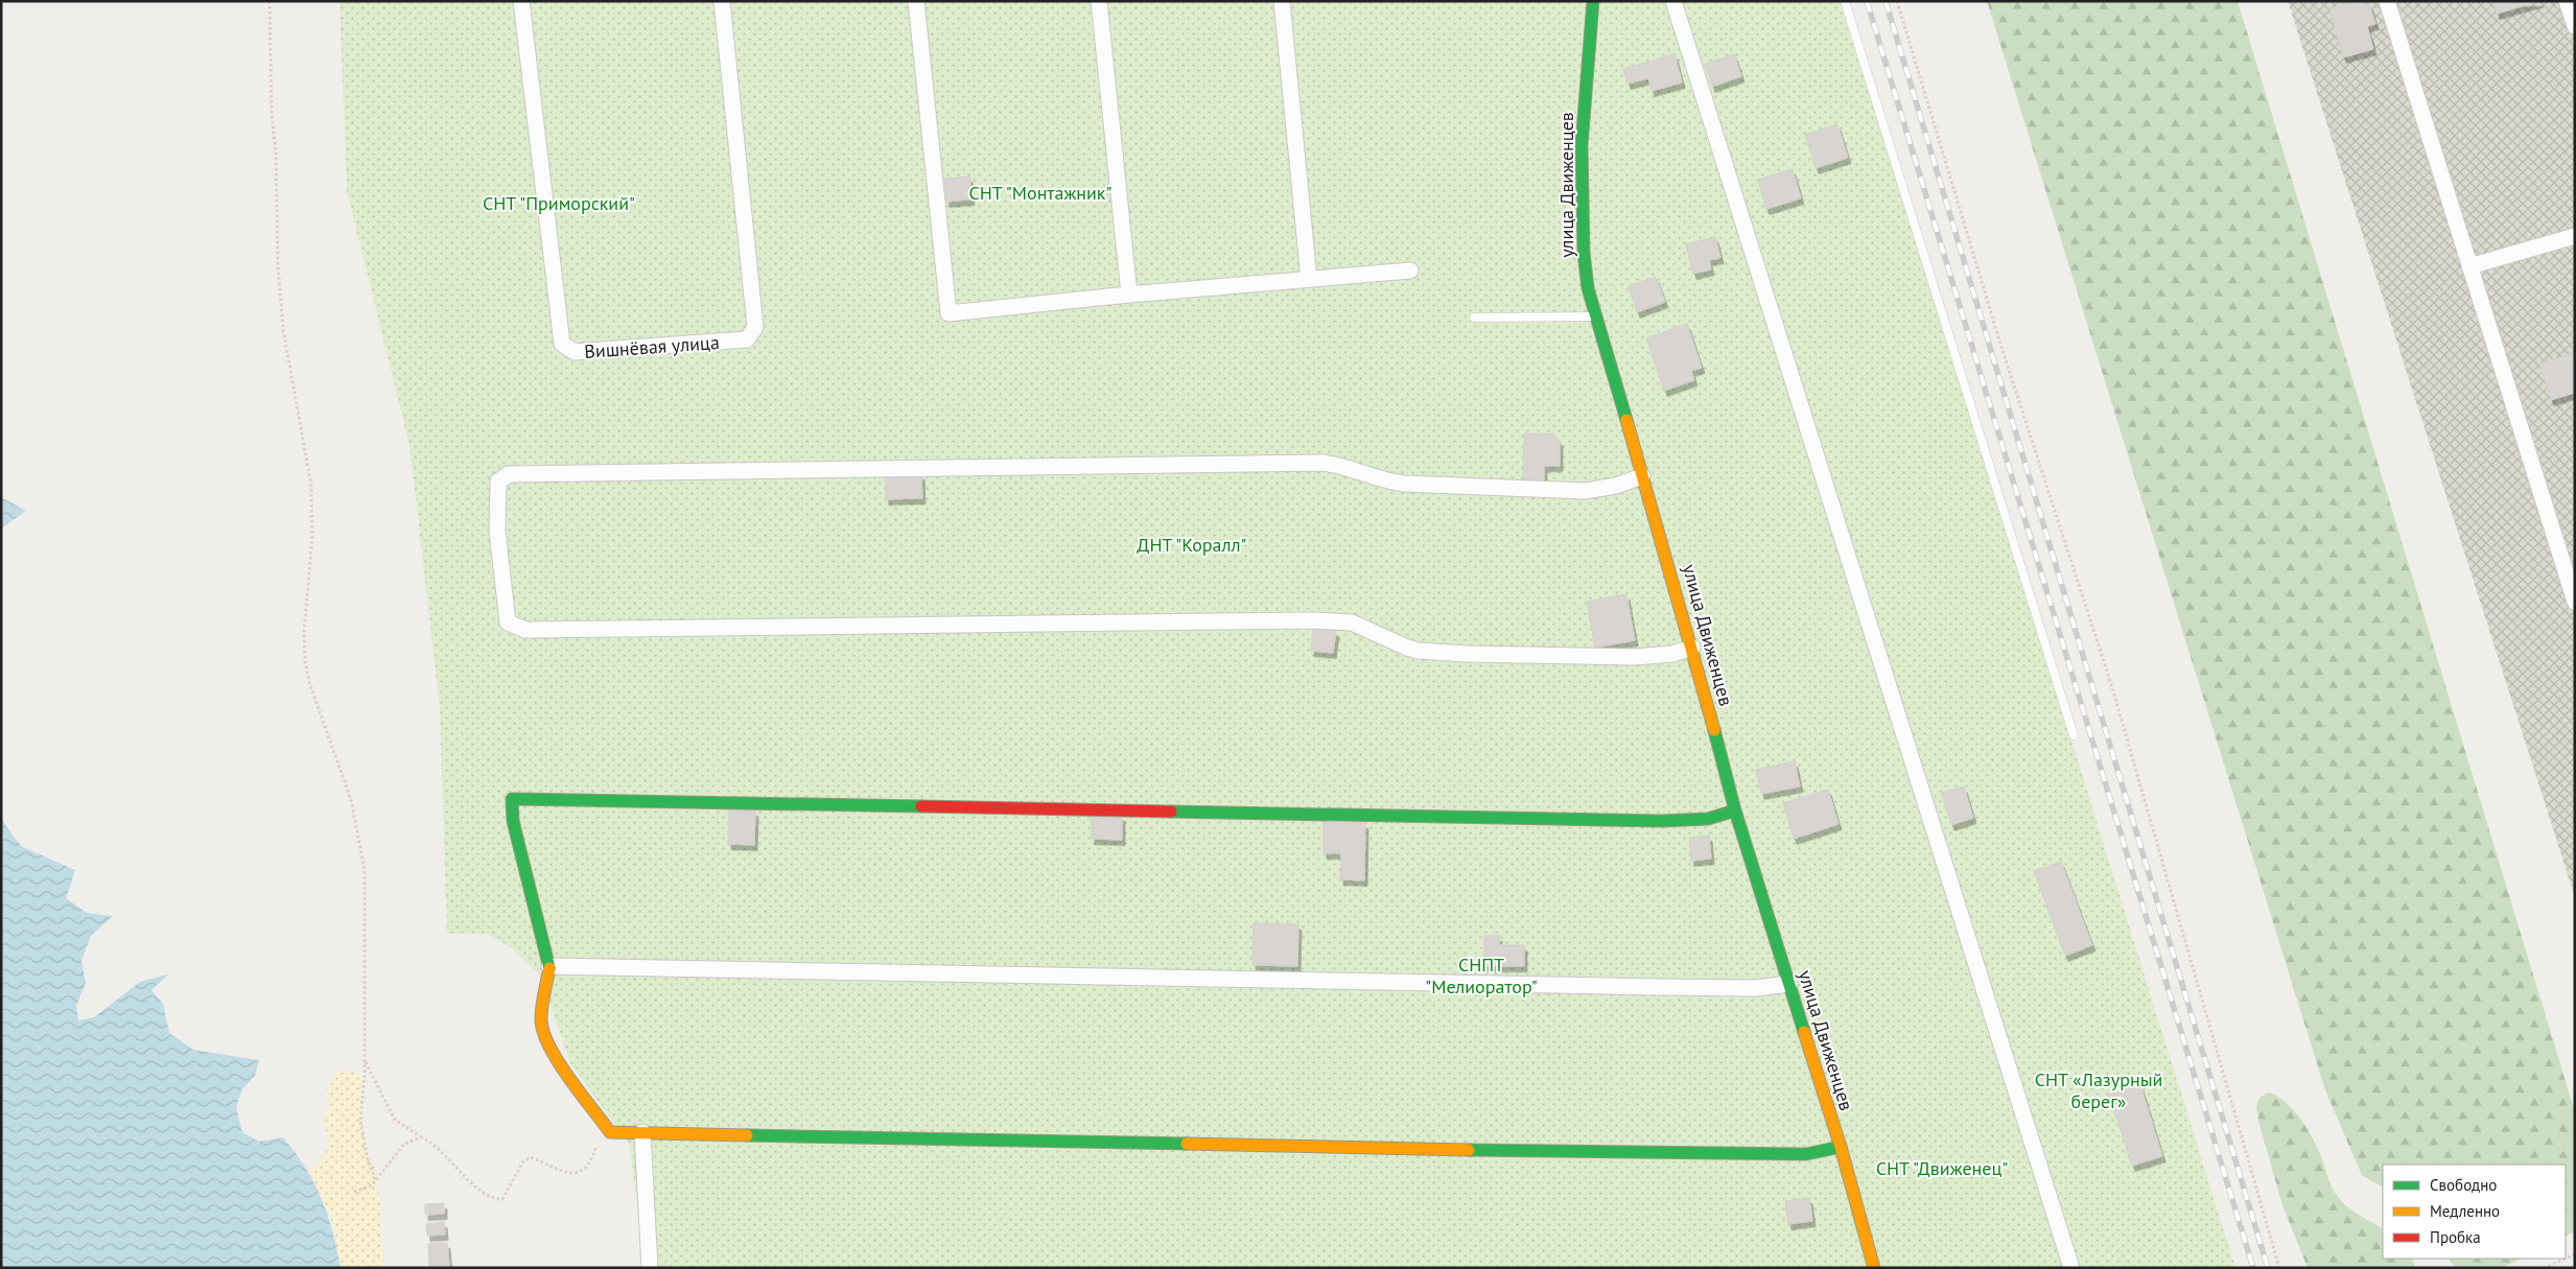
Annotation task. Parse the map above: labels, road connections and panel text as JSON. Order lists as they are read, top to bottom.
{
  "streets": {
    "street": ["улица Движенцев", "Вишнёвая улица"]
  },
  "parks": [
    "СНТ \"Монтажник\"",
    "СНТ \"Приморский\"",
    "ДНТ \"Коралл\"",
    "СНПТ \"Мелиоратор\"",
    "СНТ «Лазурный берег»",
    "СНТ \"Движенец\""
  ],
  "legend": ["Свободно", "Медленно", "Пробка"]
}
